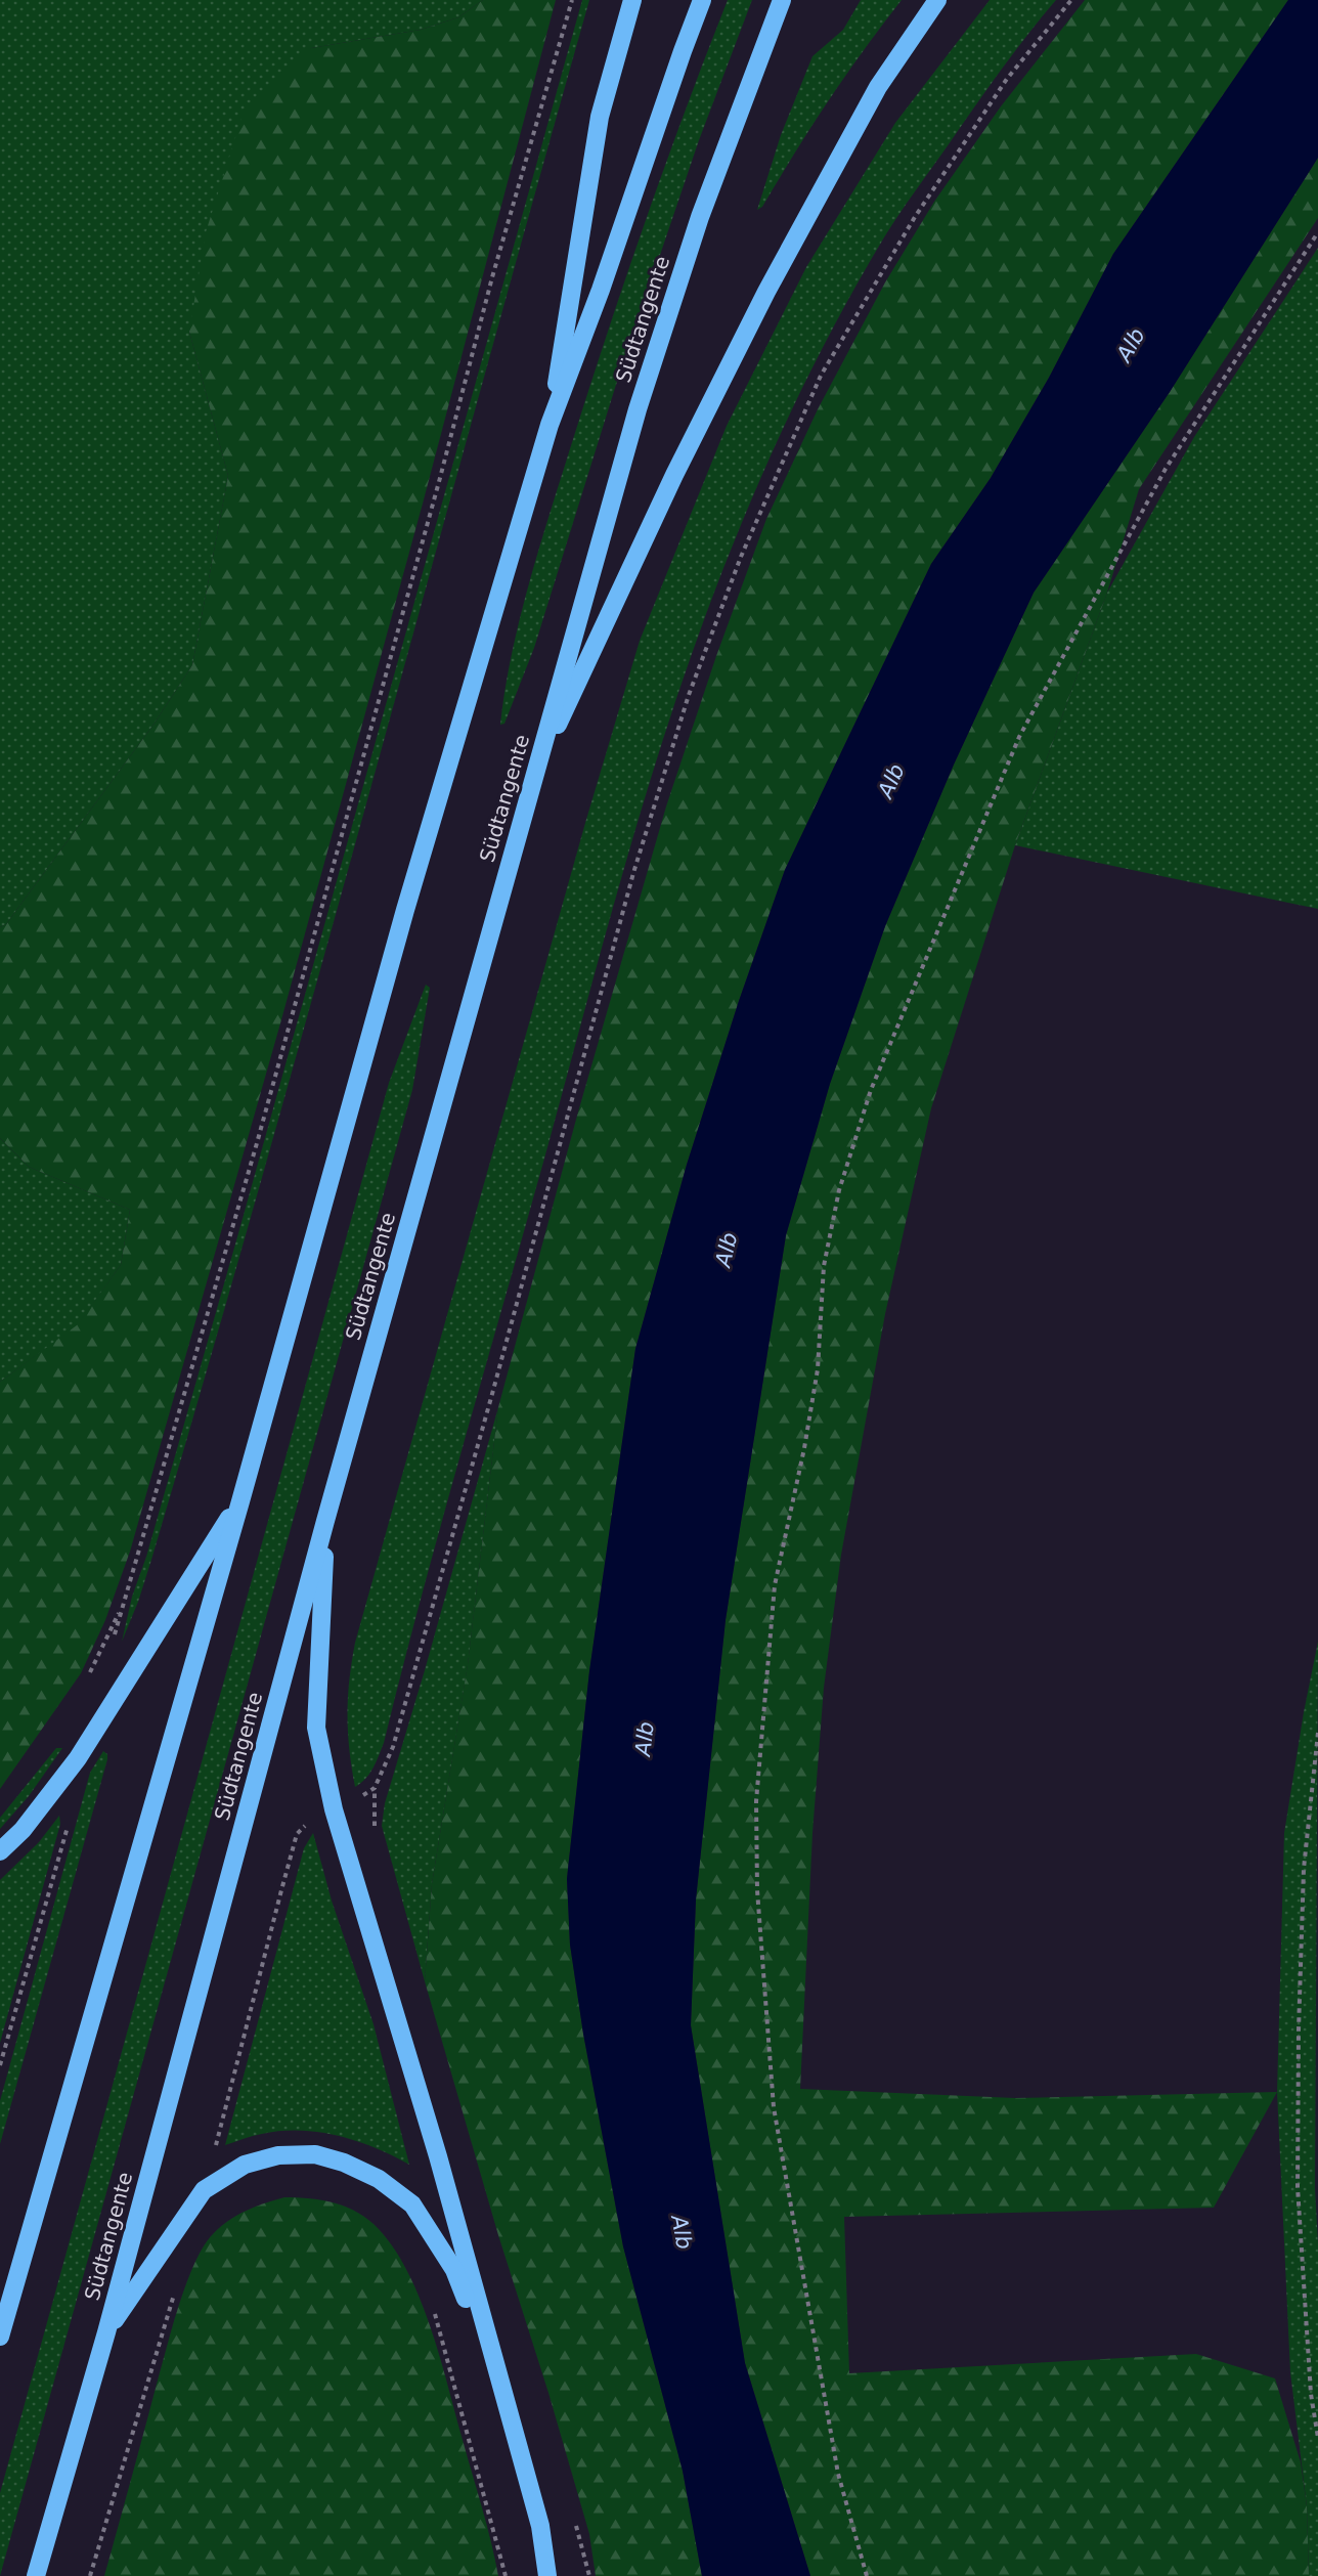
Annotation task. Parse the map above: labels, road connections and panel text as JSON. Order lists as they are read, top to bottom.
{
  "streets": {
    "highway": ["Südtangente"]
  },
  "water": ["Alb"]
}
